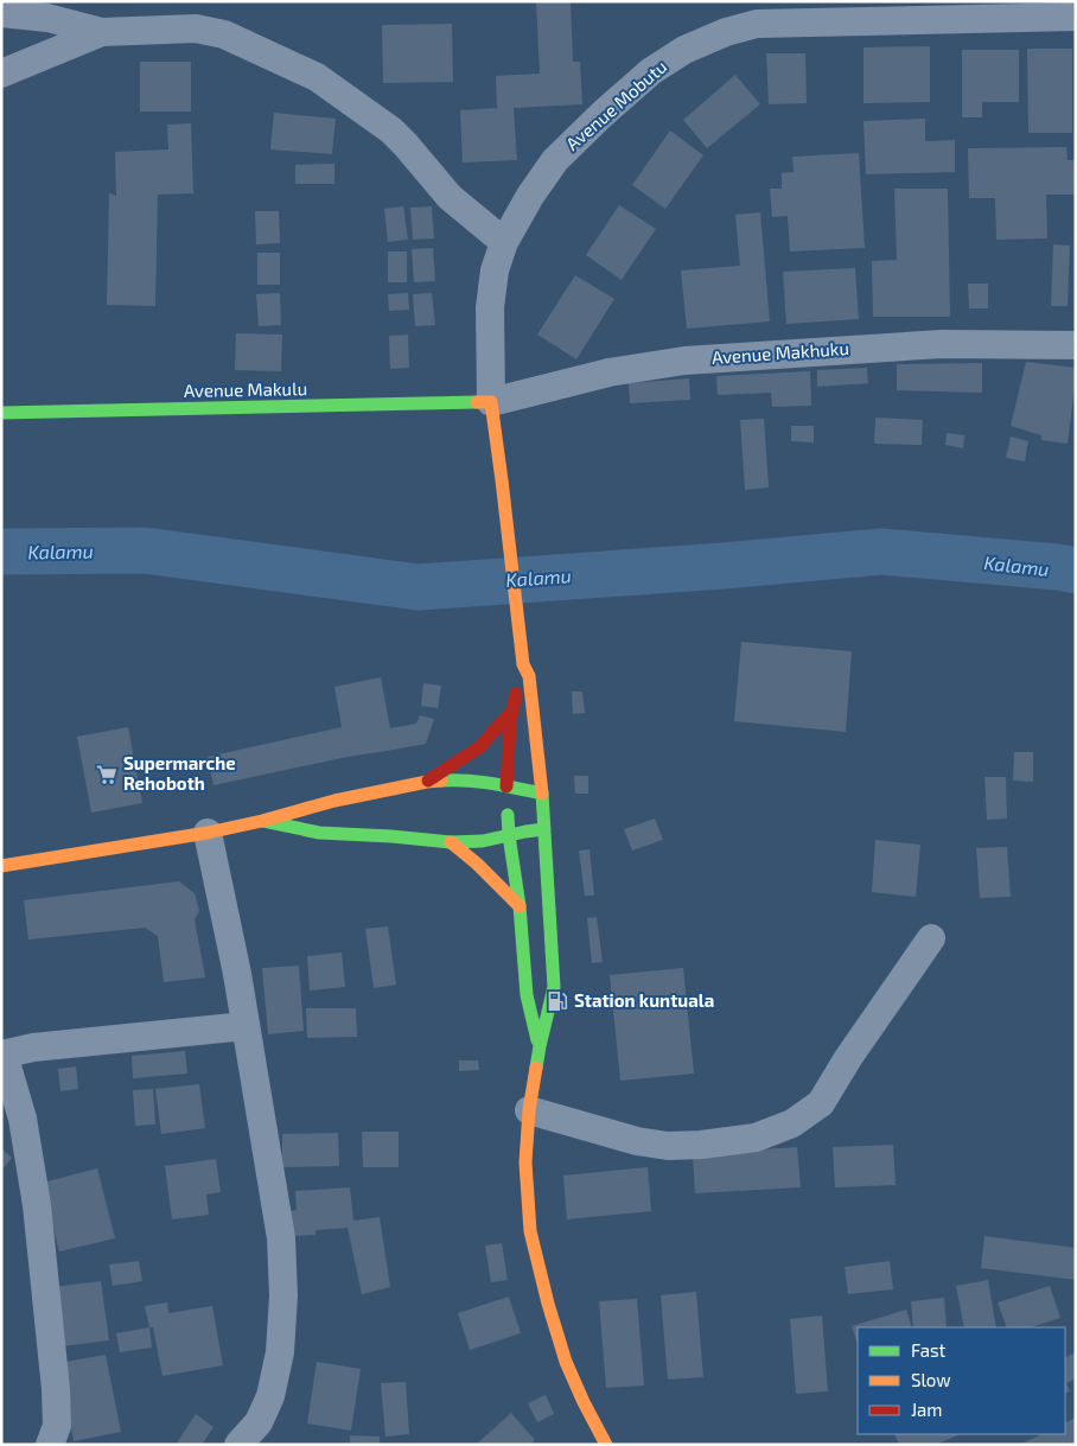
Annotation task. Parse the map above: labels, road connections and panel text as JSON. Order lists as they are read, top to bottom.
{
  "streets": {
    "main road": ["Avenue Makulu"],
    "street": ["Avenue Mobutu", "Avenue Makhuku"]
  },
  "crossings": [
    ["Avenue Mobutu", "Avenue Makhuku"],
    ["Avenue Mobutu", "Avenue Makulu"],
    ["Avenue Makhuku", "Avenue Makulu"]
  ],
  "water": ["Kalamu"],
  "places": {
    "supermarket": ["Supermarche Rehoboth"],
    "fuel station": ["Station kuntuala"]
  },
  "legend": ["Fast", "Slow", "Jam"]
}
